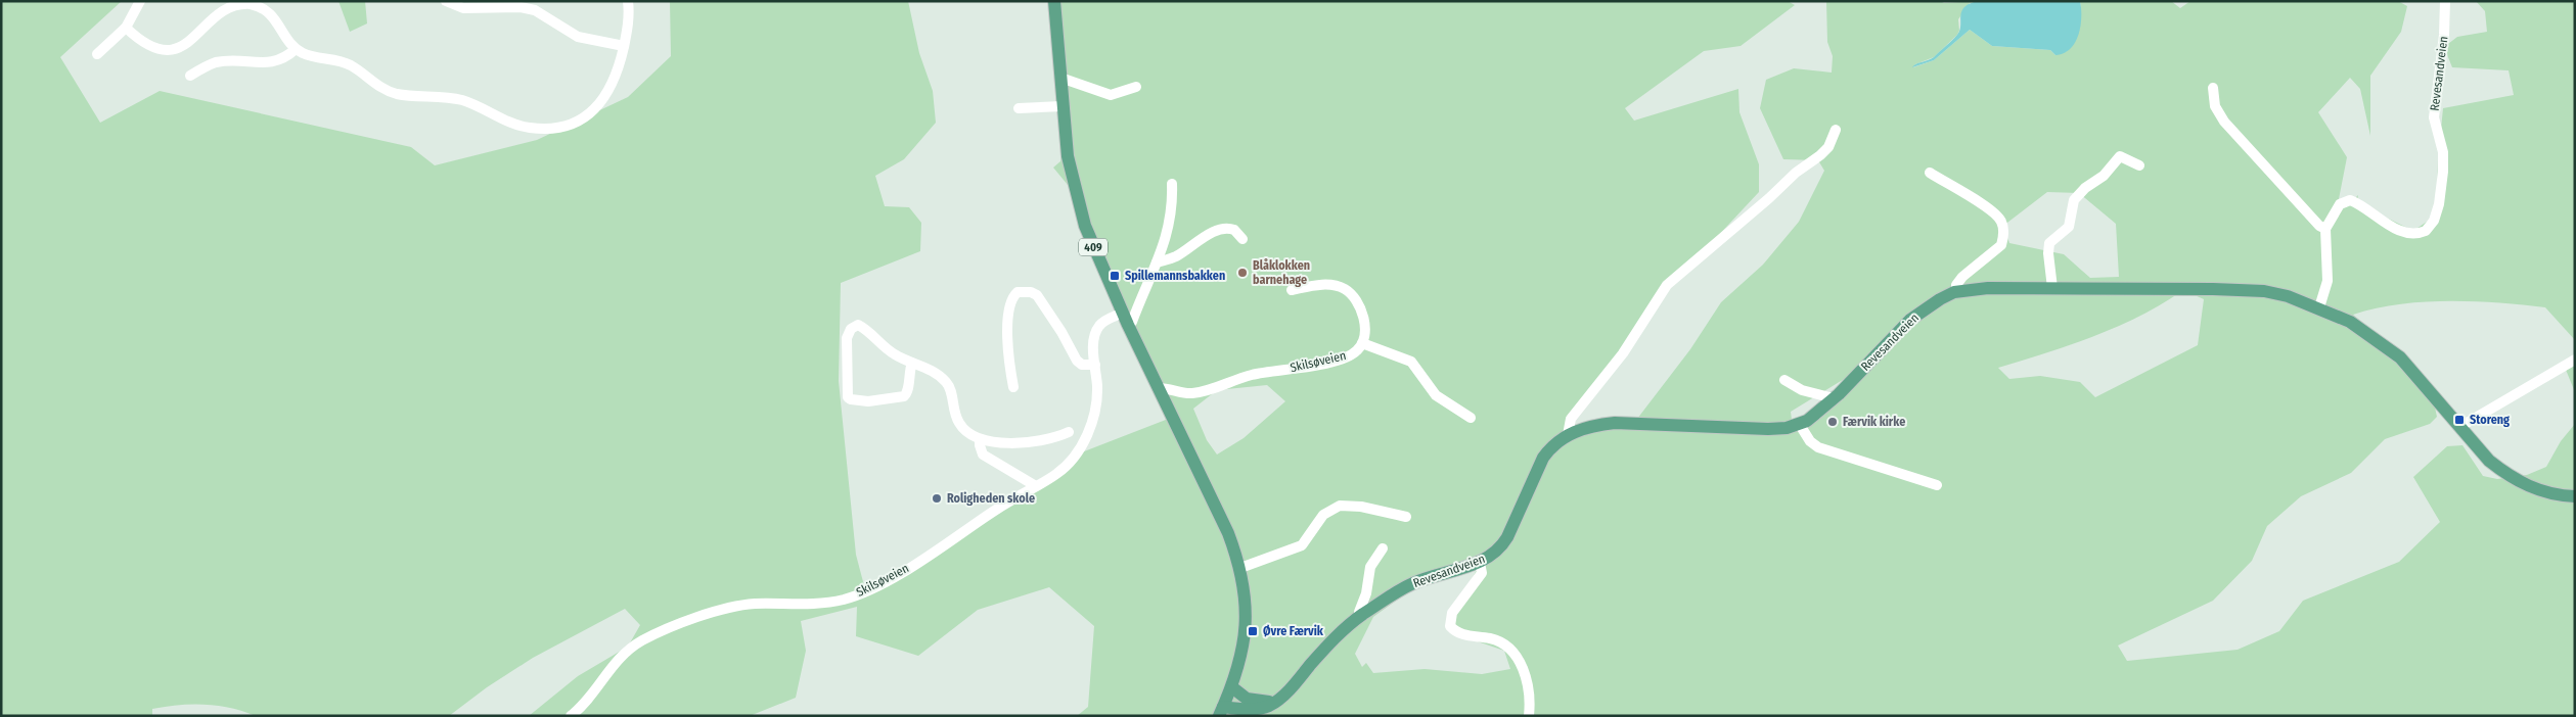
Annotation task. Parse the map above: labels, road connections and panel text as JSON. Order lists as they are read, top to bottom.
{
  "streets": {
    "main road": ["Revesandveien", "409"],
    "street": ["Skilsøveien"]
  },
  "crossings": [
    ["Revesandveien", "409"],
    ["409", "Skilsøveien"]
  ],
  "places": {
    "other": ["Blåklokken barnehage", "Færvik kirke", "Roligheden skole"],
    "transit": ["Spillemannsbakken", "Storeng", "Øvre Færvik"]
  }
}
